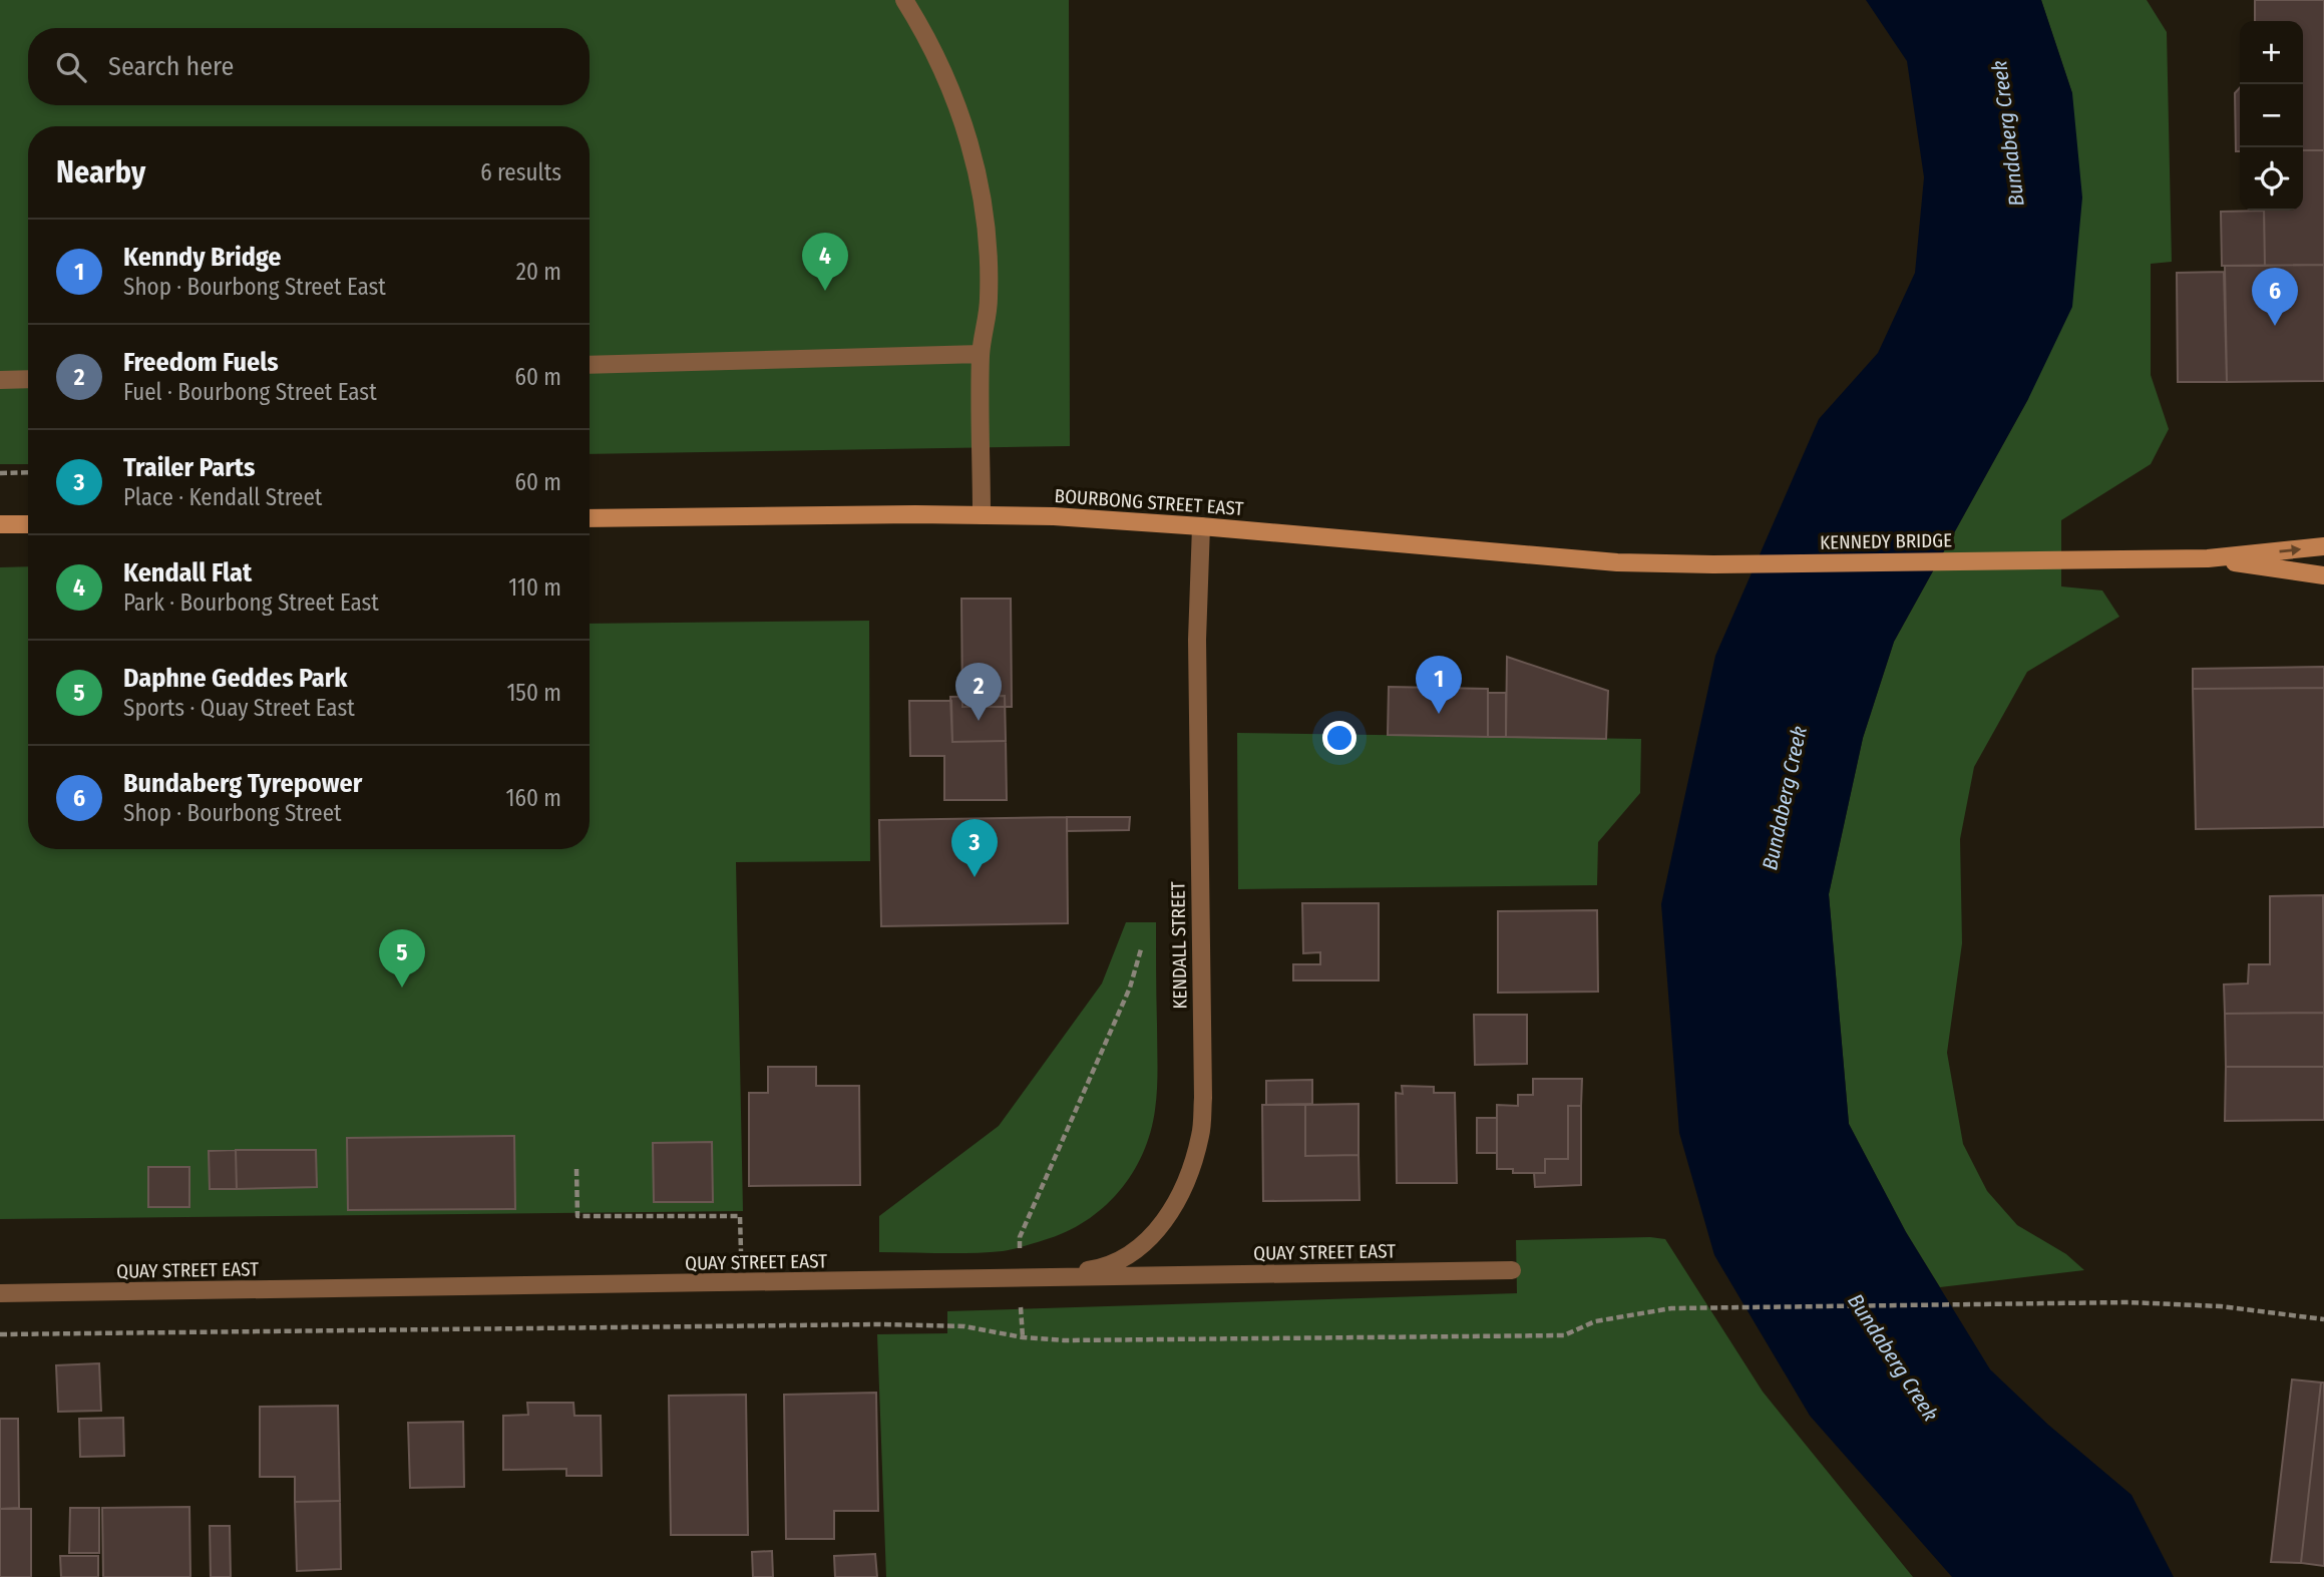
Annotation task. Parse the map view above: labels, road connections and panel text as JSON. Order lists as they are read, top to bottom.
{
  "streets": {
    "main road": ["BOURBONG STREET EAST", "KENNEDY BRIDGE"],
    "street": ["KENDALL STREET", "QUAY STREET EAST"]
  },
  "crossings": [
    ["BOURBONG STREET EAST", "KENNEDY BRIDGE"],
    ["BOURBONG STREET EAST", "KENDALL STREET"],
    ["KENDALL STREET", "QUAY STREET EAST"]
  ],
  "water": ["Bundaberg Creek"],
  "page": {
    "map_buttons": ["+", "−"],
    "search": "Search here",
    "heading": ["Nearby", "6 results"],
    "list": [
      {
        "mark": "1",
        "name": "Kenndy Bridge",
        "note": "Shop · Bourbong Street East",
        "value": "20 m"
      },
      {
        "mark": "2",
        "name": "Freedom Fuels",
        "note": "Fuel · Bourbong Street East",
        "value": "60 m"
      },
      {
        "mark": "3",
        "name": "Trailer Parts",
        "note": "Place · Kendall Street",
        "value": "60 m"
      },
      {
        "mark": "4",
        "name": "Kendall Flat",
        "note": "Park · Bourbong Street East",
        "value": "110 m"
      },
      {
        "mark": "5",
        "name": "Daphne Geddes Park",
        "note": "Sports · Quay Street East",
        "value": "150 m"
      },
      {
        "mark": "6",
        "name": "Bundaberg Tyrepower",
        "note": "Shop · Bourbong Street",
        "value": "160 m"
      }
    ],
    "pins": [
      "4",
      "6",
      "1",
      "2",
      "3",
      "5"
    ]
  }
}
